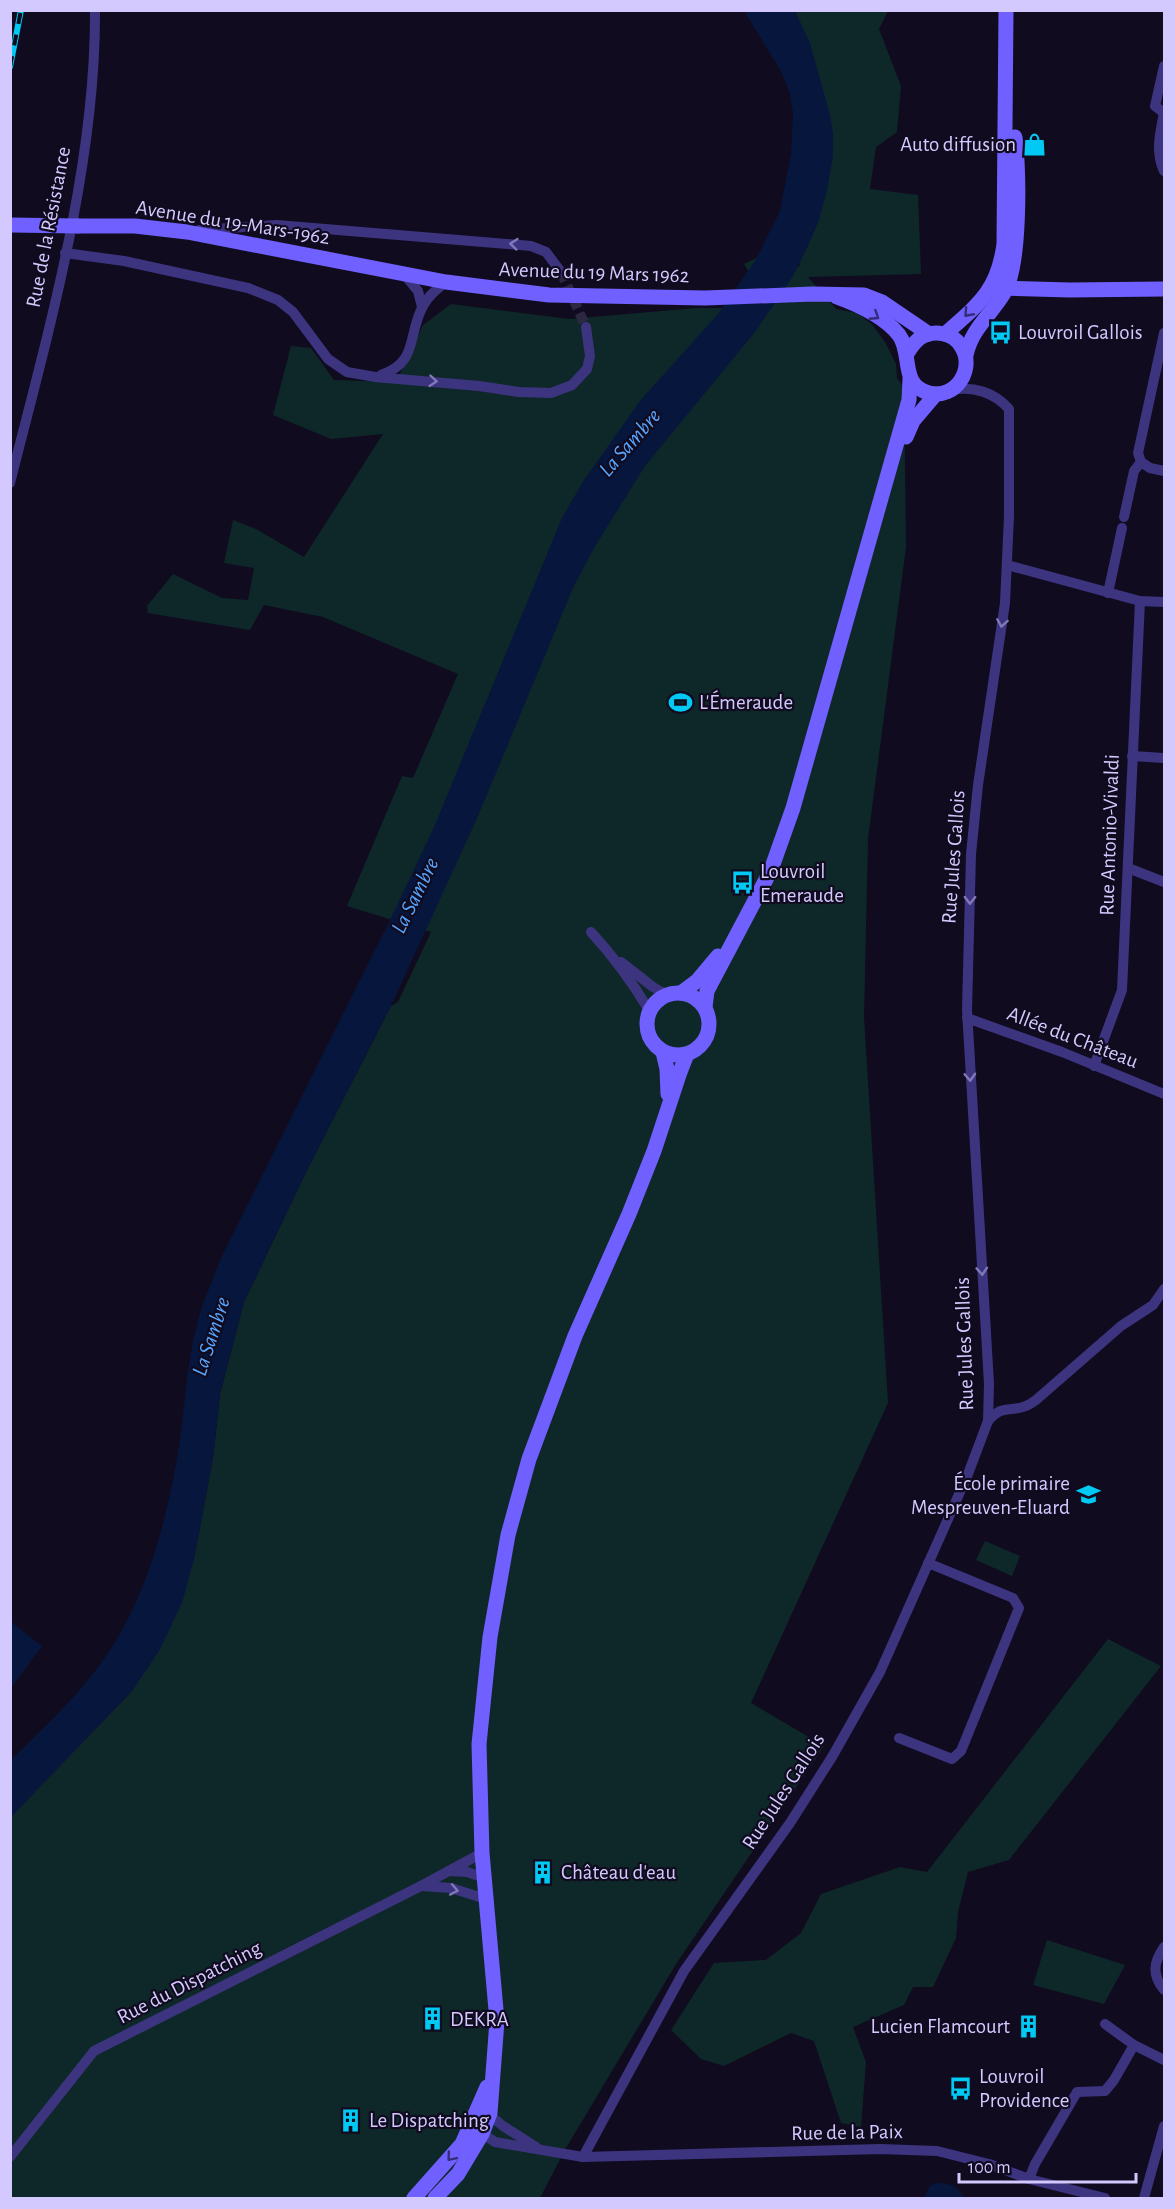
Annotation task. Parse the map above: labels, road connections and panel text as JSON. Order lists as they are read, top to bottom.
{
  "streets": {
    "street": [
      "Avenue du 19-Mars-1962",
      "Rue de la Résistance",
      "Avenue du 19 Mars 1962",
      "Rue Antonio-Vivaldi",
      "Rue Jules Gallois",
      "Allée du Château",
      "Rue du Dispatching",
      "Rue de la Paix"
    ]
  },
  "crossings": [
    ["Avenue du 19-Mars-1962", "Avenue du 19 Mars 1962"],
    ["Rue Antonio-Vivaldi", "Allée du Château"],
    ["Rue Jules Gallois", "Allée du Château"],
    ["Rue Jules Gallois", "Rue de la Paix"]
  ],
  "one_way": ["Rue Jules Gallois"],
  "water": ["La Sambre"],
  "places": {
    "shop": ["Auto diffusion"],
    "bus stop": ["Louvroil Gallois", "Louvroil Emeraude", "Louvroil Providence"],
    "sports": ["L'Émeraude"],
    "school or university": ["École primaire Mespreuven-Eluard"],
    "building": [
      "Château d'eau",
      "DEKRA",
      "Lucien Flamcourt",
      "Le Dispatching"
    ]
  },
  "scale_bar": "100 m"
}
